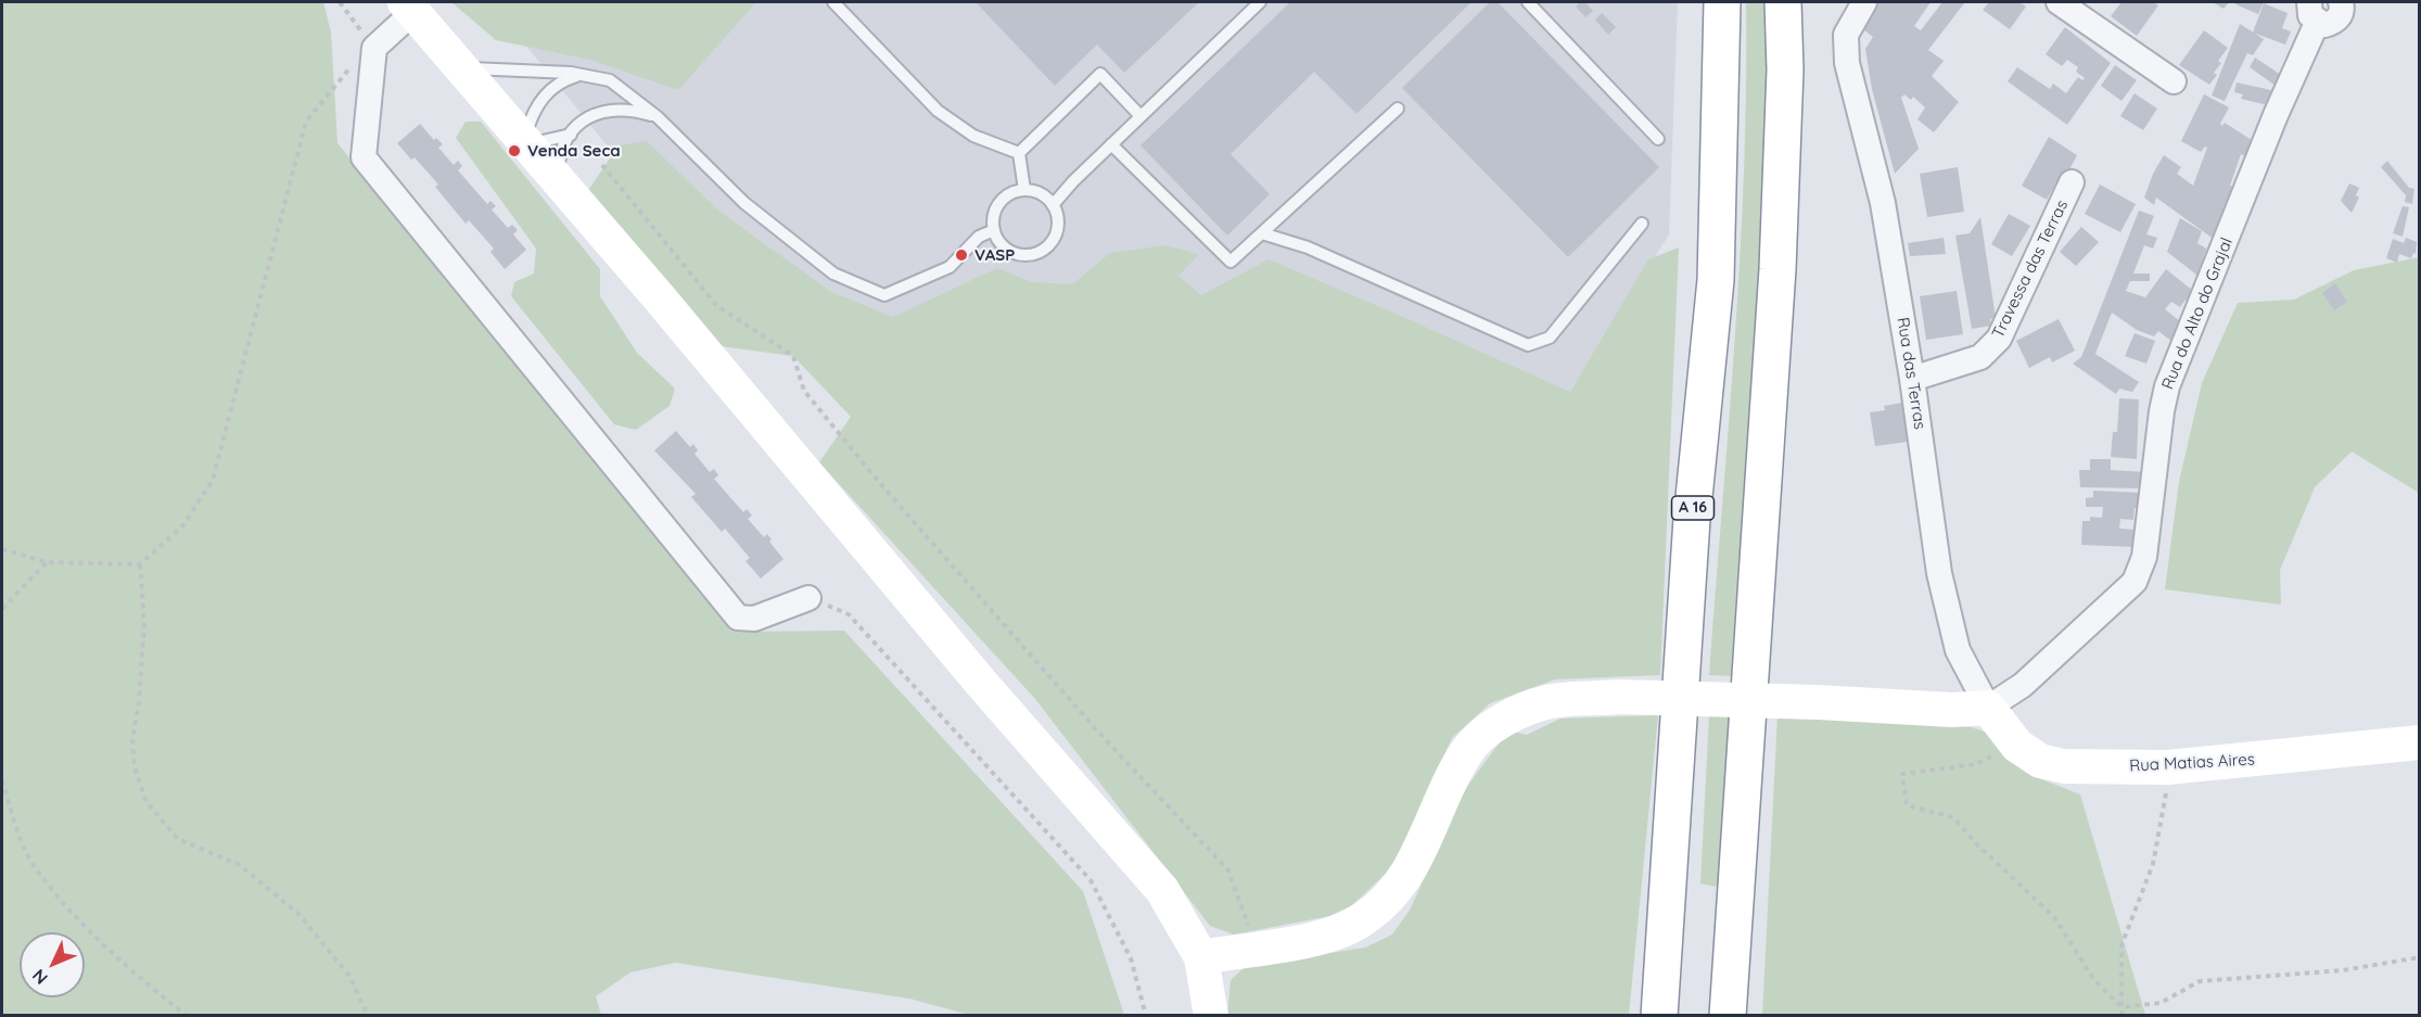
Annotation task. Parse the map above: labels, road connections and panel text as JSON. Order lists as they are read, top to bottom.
{
  "streets": {
    "highway": ["A 16"],
    "street": [
      "Travessa das Terras",
      "Rua do Alto do Grajal",
      "Rua das Terras",
      "Rua Matias Aires"
    ]
  },
  "crossings": [
    ["Travessa das Terras", "Rua das Terras"],
    ["Rua do Alto do Grajal", "Rua das Terras"],
    ["Rua do Alto do Grajal", "Rua Matias Aires"],
    ["Rua das Terras", "Rua Matias Aires"]
  ],
  "places": ["Venda Seca", "VASP"],
  "north": "bottom left"
}
